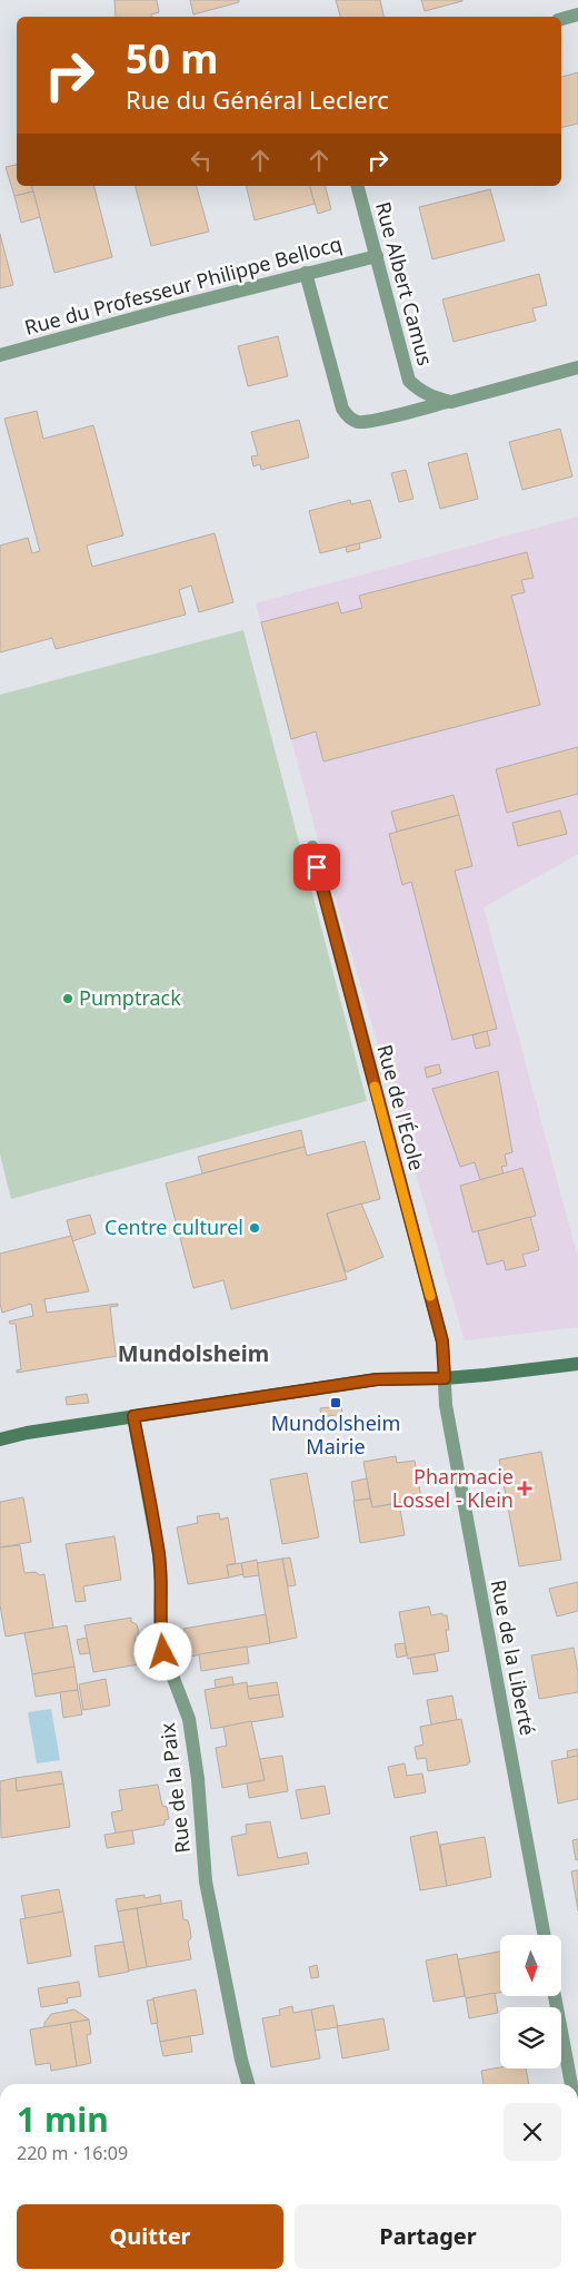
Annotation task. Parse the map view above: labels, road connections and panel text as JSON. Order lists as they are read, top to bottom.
{
  "streets": {
    "street": [
      "Rue Albert Camus",
      "Rue du Professeur Philippe Bellocq",
      "Rue de l'École",
      "Rue de la Liberté",
      "Rue de la Paix"
    ]
  },
  "crossings": [
    ["Rue Albert Camus", "Rue du Professeur Philippe Bellocq"],
    ["Rue de l'École", "Rue de la Liberté"]
  ],
  "districts": ["Mundolsheim"],
  "places": {
    "other": ["Pumptrack", "Centre culturel"],
    "transit": ["Mundolsheim Mairie"],
    "health": ["Pharmacie Lossel - Klein"]
  },
  "north": "bottom",
  "page": {
    "turn": ["50 m", "Rue du Général Leclerc"],
    "heading": ["1 min", "220 m · 16:09"],
    "buttons": ["Quitter", "Partager"]
  }
}
